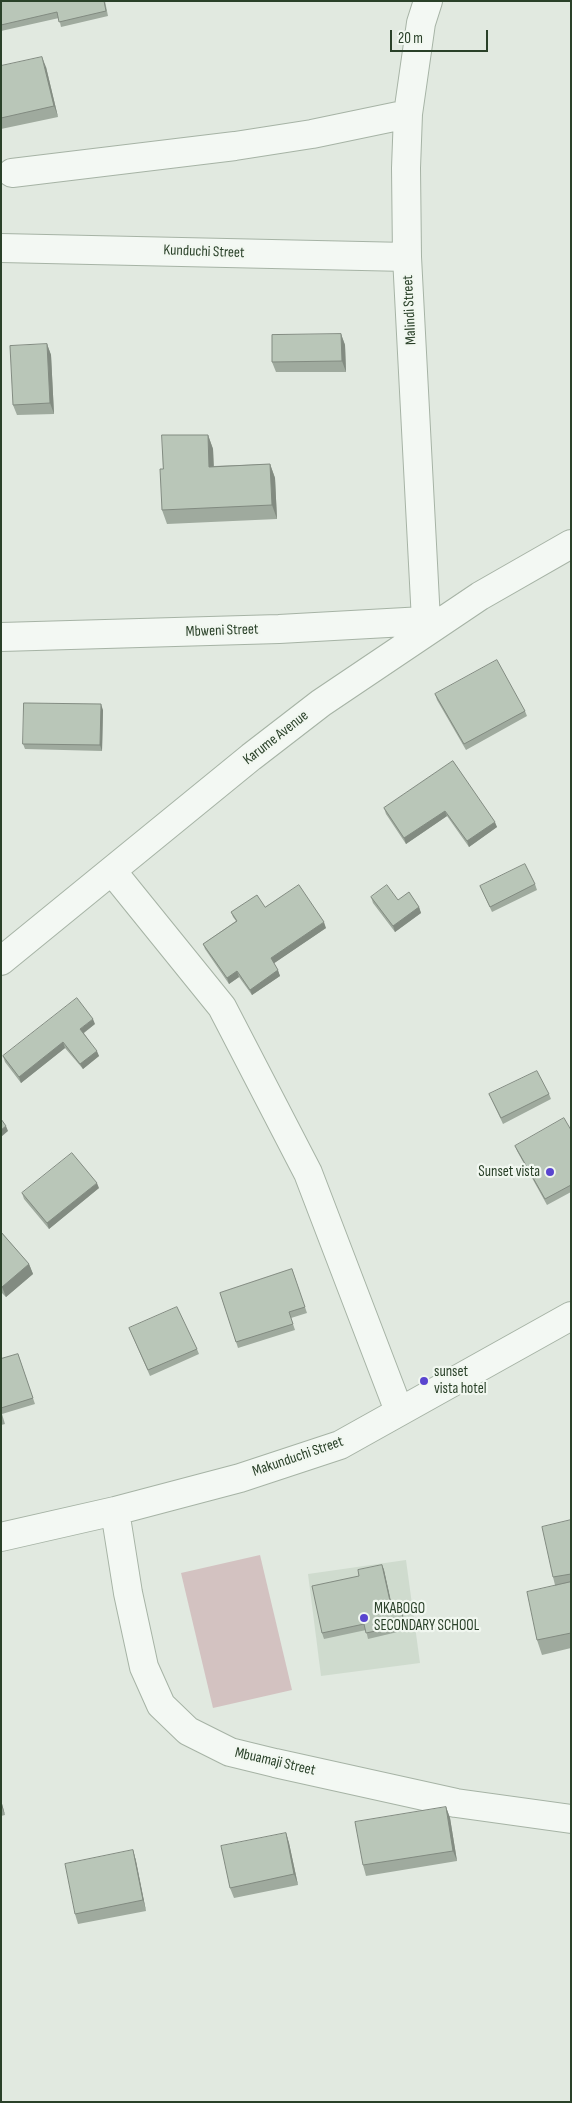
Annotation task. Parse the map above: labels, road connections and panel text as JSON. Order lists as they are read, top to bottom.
{
  "streets": {
    "street": [
      "Kunduchi Street",
      "Malindi Street",
      "Mbweni Street",
      "Karume Avenue",
      "Makunduchi Street",
      "Mbuamaji Street"
    ]
  },
  "crossings": [
    ["Kunduchi Street", "Malindi Street"],
    ["Malindi Street", "Mbweni Street"],
    ["Malindi Street", "Karume Avenue"],
    ["Mbweni Street", "Karume Avenue"],
    ["Makunduchi Street", "Mbuamaji Street"]
  ],
  "places": ["Sunset vista", "sunset vista hotel", "MKABOGO SECONDARY SCHOOL"],
  "scale_bar": "20 m"
}
